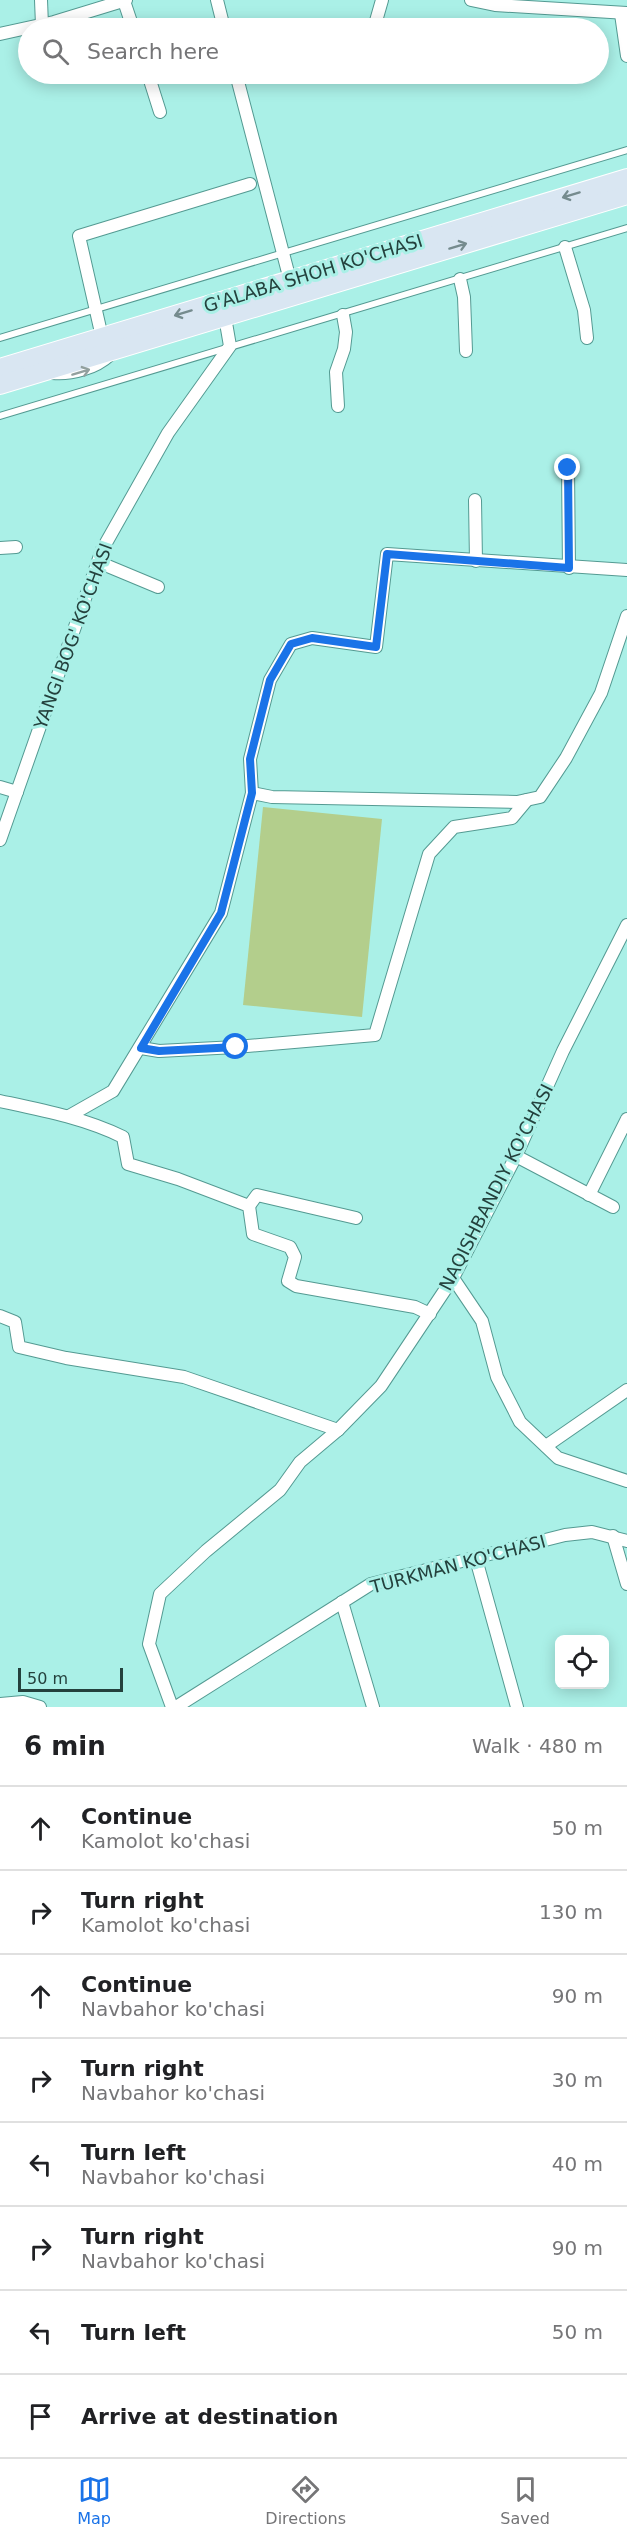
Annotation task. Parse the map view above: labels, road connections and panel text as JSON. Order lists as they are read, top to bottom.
{
  "streets": {
    "main road": ["G'ALABA SHOH KO'CHASI"],
    "street": ["YANGI BOG' KO'CHASI", "NAQISHBANDIY KO'CHASI", "TURKMAN KO'CHASI"]
  },
  "scale_bar": "50 m",
  "page": {
    "search": "Search here",
    "scale": "50 m",
    "heading": ["6 min", "Walk · 480 m"],
    "list": [
      ["Continue", "Kamolot ko'chasi", "50 m"],
      ["Turn right", "Kamolot ko'chasi", "130 m"],
      ["Continue", "Navbahor ko'chasi", "90 m"],
      ["Turn right", "Navbahor ko'chasi", "30 m"],
      ["Turn left", "Navbahor ko'chasi", "40 m"],
      ["Turn right", "Navbahor ko'chasi", "90 m"],
      ["Turn left", "50 m"],
      "Arrive at destination"
    ],
    "nav": ["Map", "Directions", "Saved"]
  }
}
